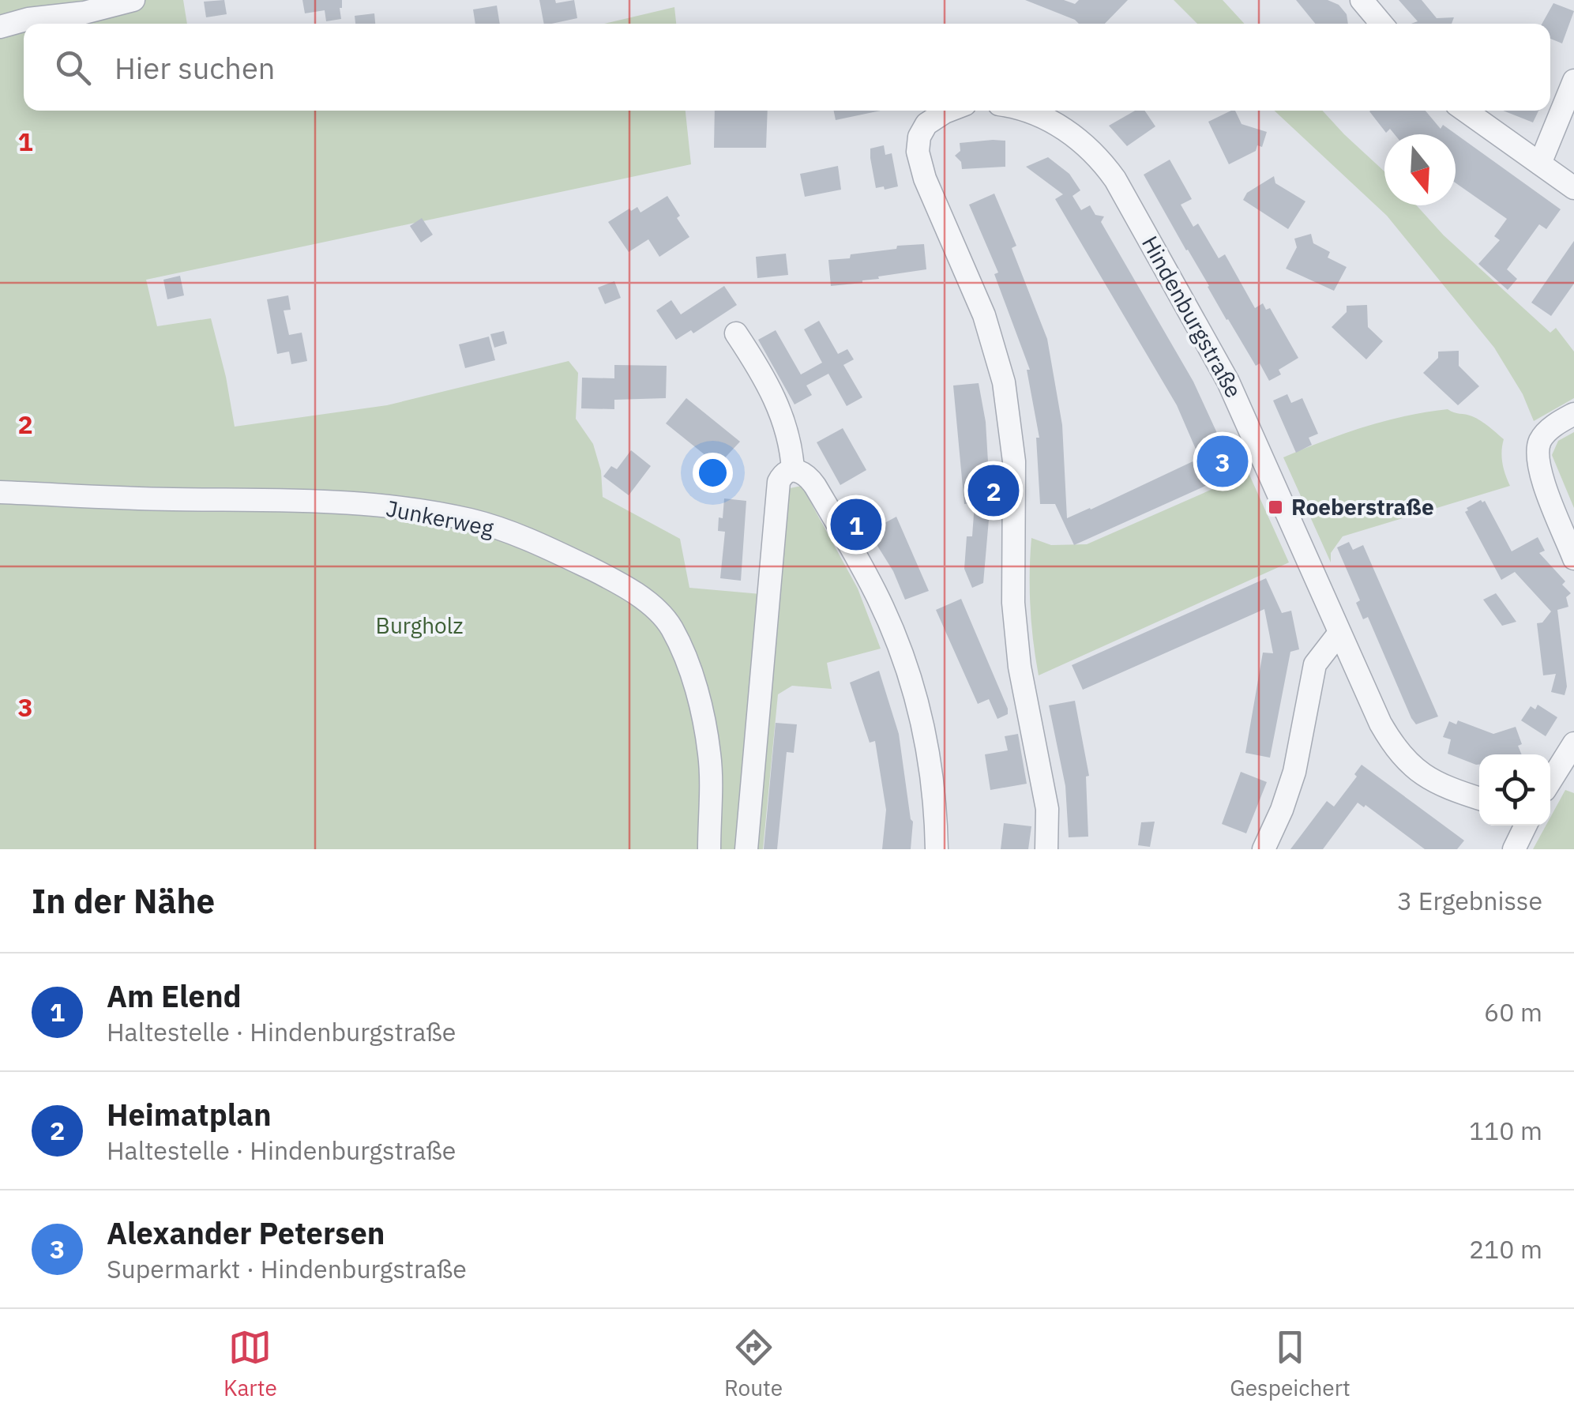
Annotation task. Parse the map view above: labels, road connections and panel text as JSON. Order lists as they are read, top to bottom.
{
  "streets": {
    "street": ["Hindenburgstraße", "Junkerweg"]
  },
  "parks": ["Burgholz"],
  "places": {
    "transit": ["Roeberstraße"]
  },
  "north": "bottom",
  "page": {
    "search": "Hier suchen",
    "pins": ["3", "2", "1"],
    "heading": ["In der Nähe", "3 Ergebnisse"],
    "list": [
      {
        "mark": "1",
        "name": "Am Elend",
        "note": "Haltestelle · Hindenburgstraße",
        "value": "60 m"
      },
      {
        "mark": "2",
        "name": "Heimatplan",
        "note": "Haltestelle · Hindenburgstraße",
        "value": "110 m"
      },
      {
        "mark": "3",
        "name": "Alexander Petersen",
        "note": "Supermarkt · Hindenburgstraße",
        "value": "210 m"
      }
    ],
    "nav": ["Karte", "Route", "Gespeichert"]
  },
  "grid": {
    "rows": ["1", "2", "3"]
  }
}
